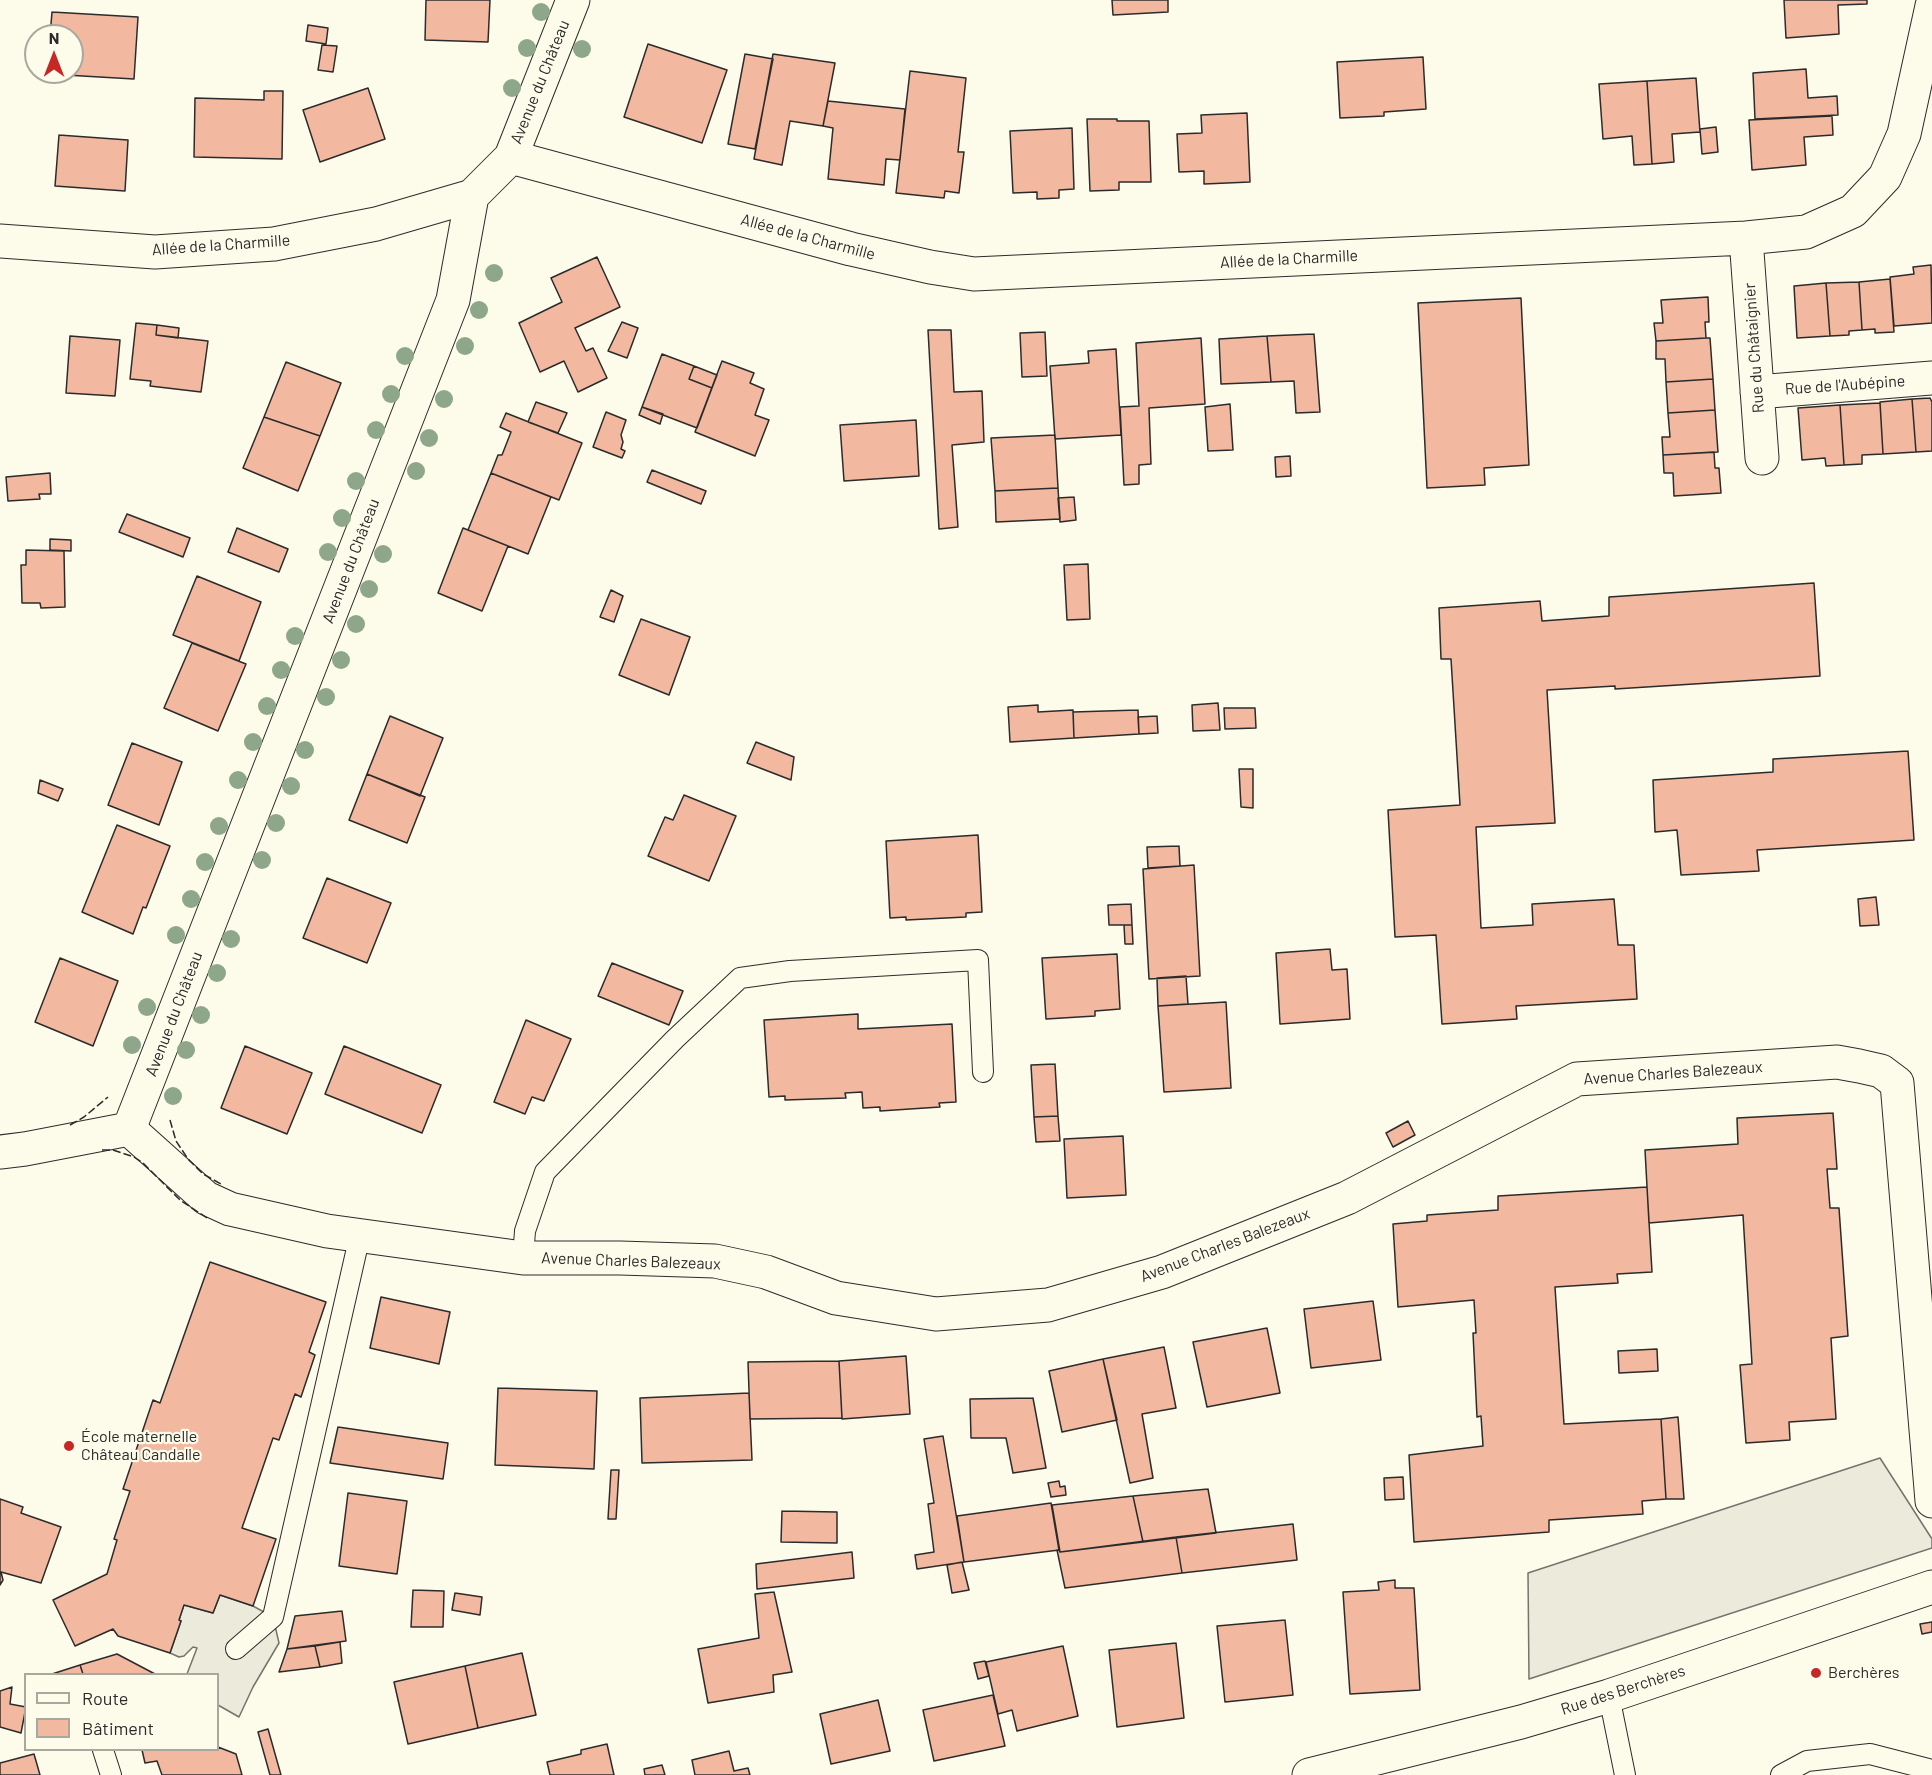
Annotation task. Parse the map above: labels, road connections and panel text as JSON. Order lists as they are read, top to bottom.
{
  "streets": {
    "street": [
      "Avenue du Château",
      "Allée de la Charmille",
      "Rue du Châtaignier",
      "Rue de l'Aubépine",
      "Avenue Charles Balezeaux",
      "Rue des Berchères"
    ]
  },
  "crossings": [
    ["Avenue du Château", "Allée de la Charmille"],
    ["Avenue du Château", "Avenue Charles Balezeaux"],
    ["Allée de la Charmille", "Rue du Châtaignier"],
    ["Rue du Châtaignier", "Rue de l'Aubépine"]
  ],
  "places": ["École maternelle Château Candalle", "Berchères"],
  "legend": ["Route", "Bâtiment"],
  "north": "top"
}
